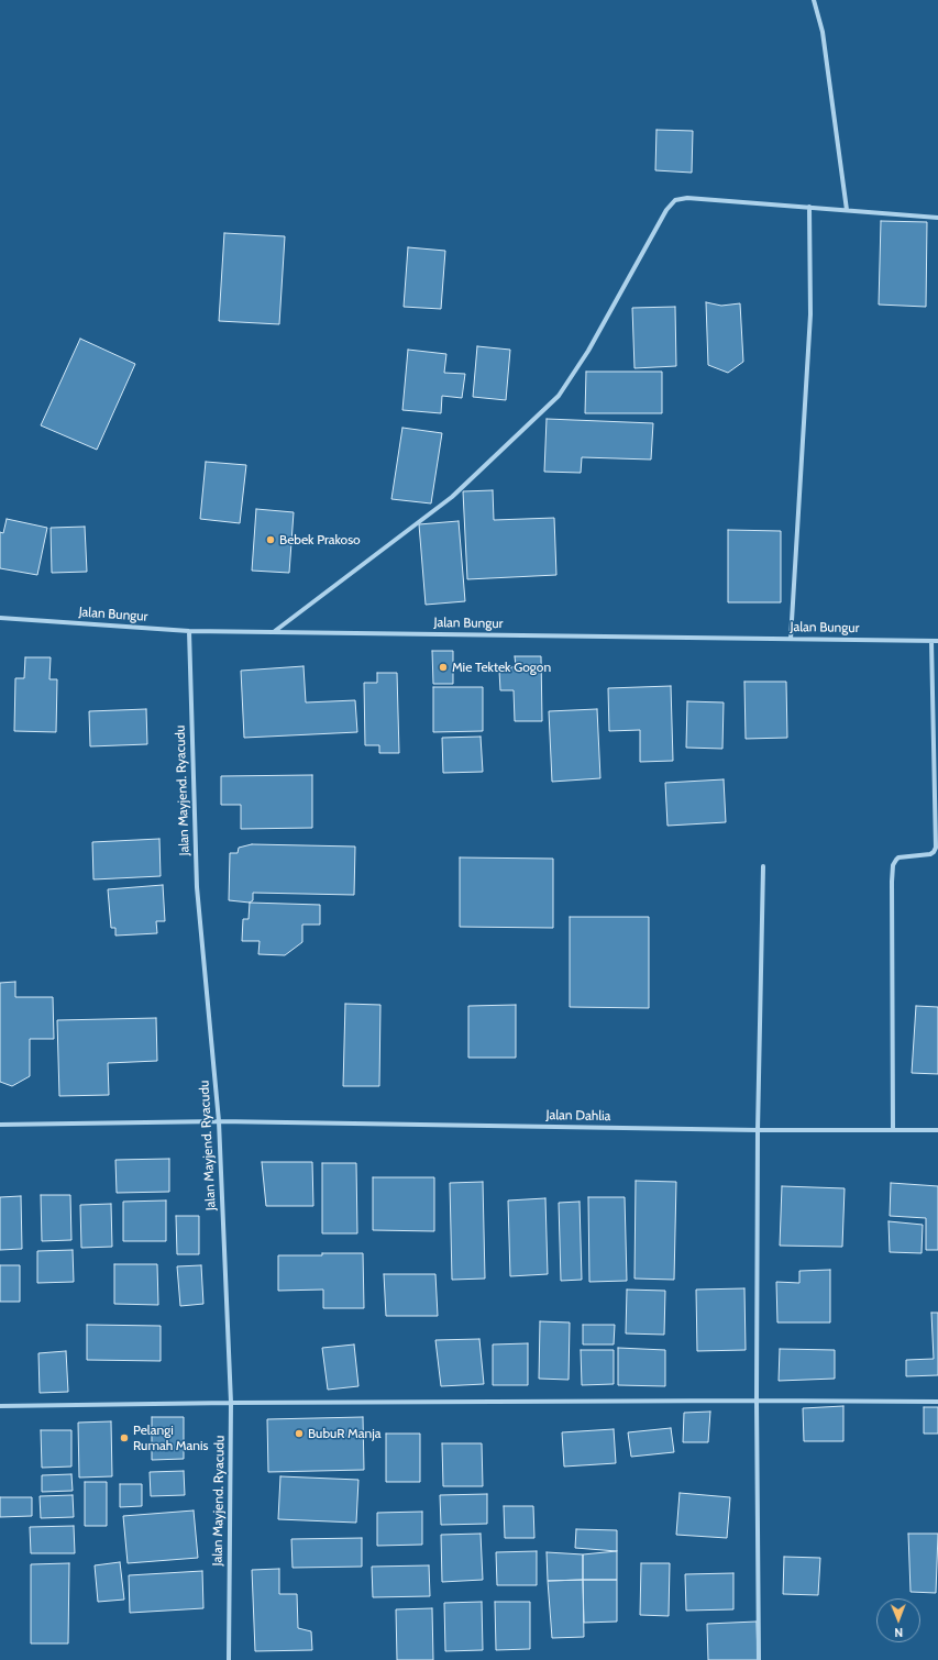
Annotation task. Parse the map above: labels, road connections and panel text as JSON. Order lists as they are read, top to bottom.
{
  "streets": {
    "street": ["Jalan Bungur", "Jalan Mayjend. Ryacudu", "Jalan Dahlia"]
  },
  "crossings": [
    ["Jalan Bungur", "Jalan Mayjend. Ryacudu"],
    ["Jalan Mayjend. Ryacudu", "Jalan Dahlia"]
  ],
  "places": [
    "Bebek Prakoso",
    "Mie Tektek Gogon",
    "BubuR Manja",
    "Pelangi Rumah Manis"
  ],
  "north": "bottom"
}
